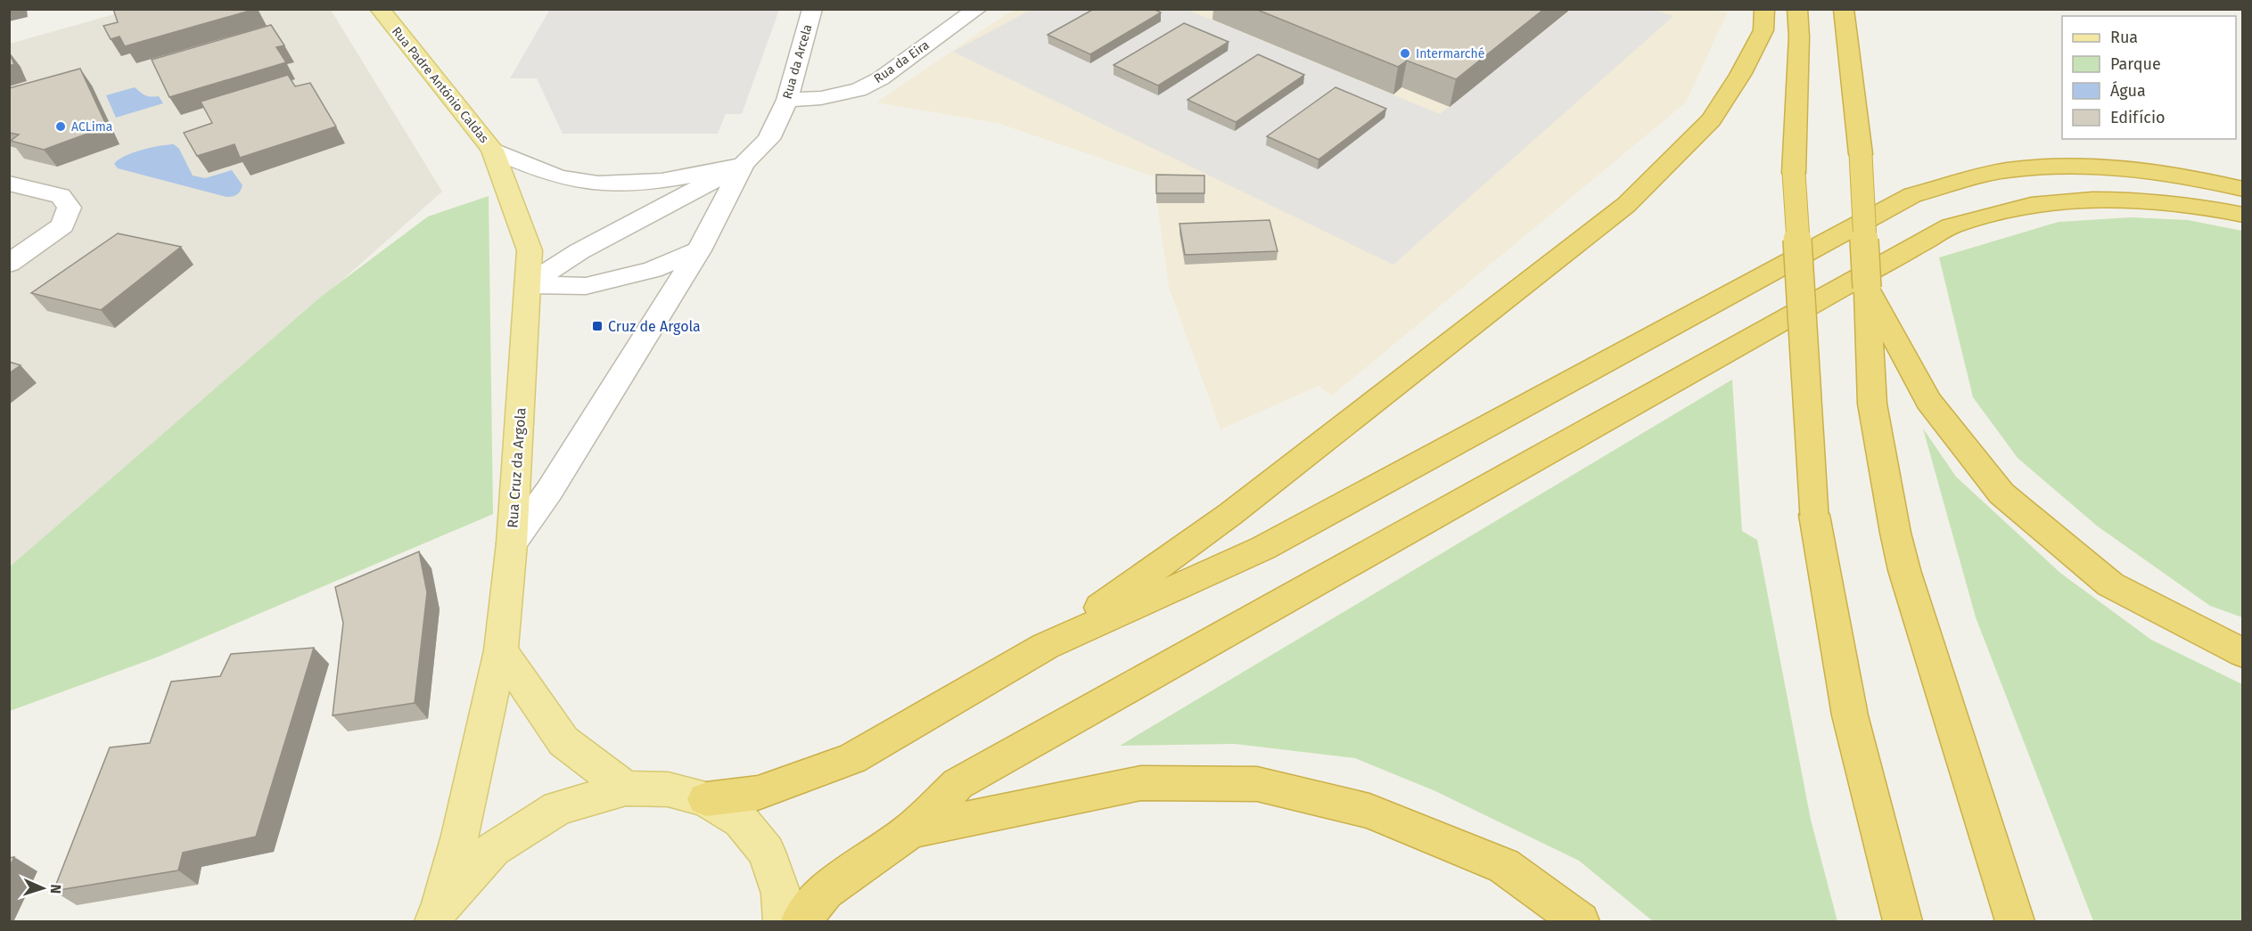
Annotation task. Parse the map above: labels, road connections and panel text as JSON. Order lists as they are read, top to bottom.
{
  "streets": {
    "main road": ["Rua Padre António Caldas", "Rua Cruz da Argola"],
    "street": ["Rua da Arcela", "Rua da Eira"]
  },
  "crossings": [
    ["Rua da Arcela", "Rua da Eira"],
    ["Rua Padre António Caldas", "Rua Cruz da Argola"]
  ],
  "places": {
    "other": ["Intermarché", "ACLima"],
    "transit": ["Cruz de Argola"]
  },
  "legend": [
    "Rua",
    "Parque",
    "Água",
    "Edifício"
  ],
  "north": "right"
}
